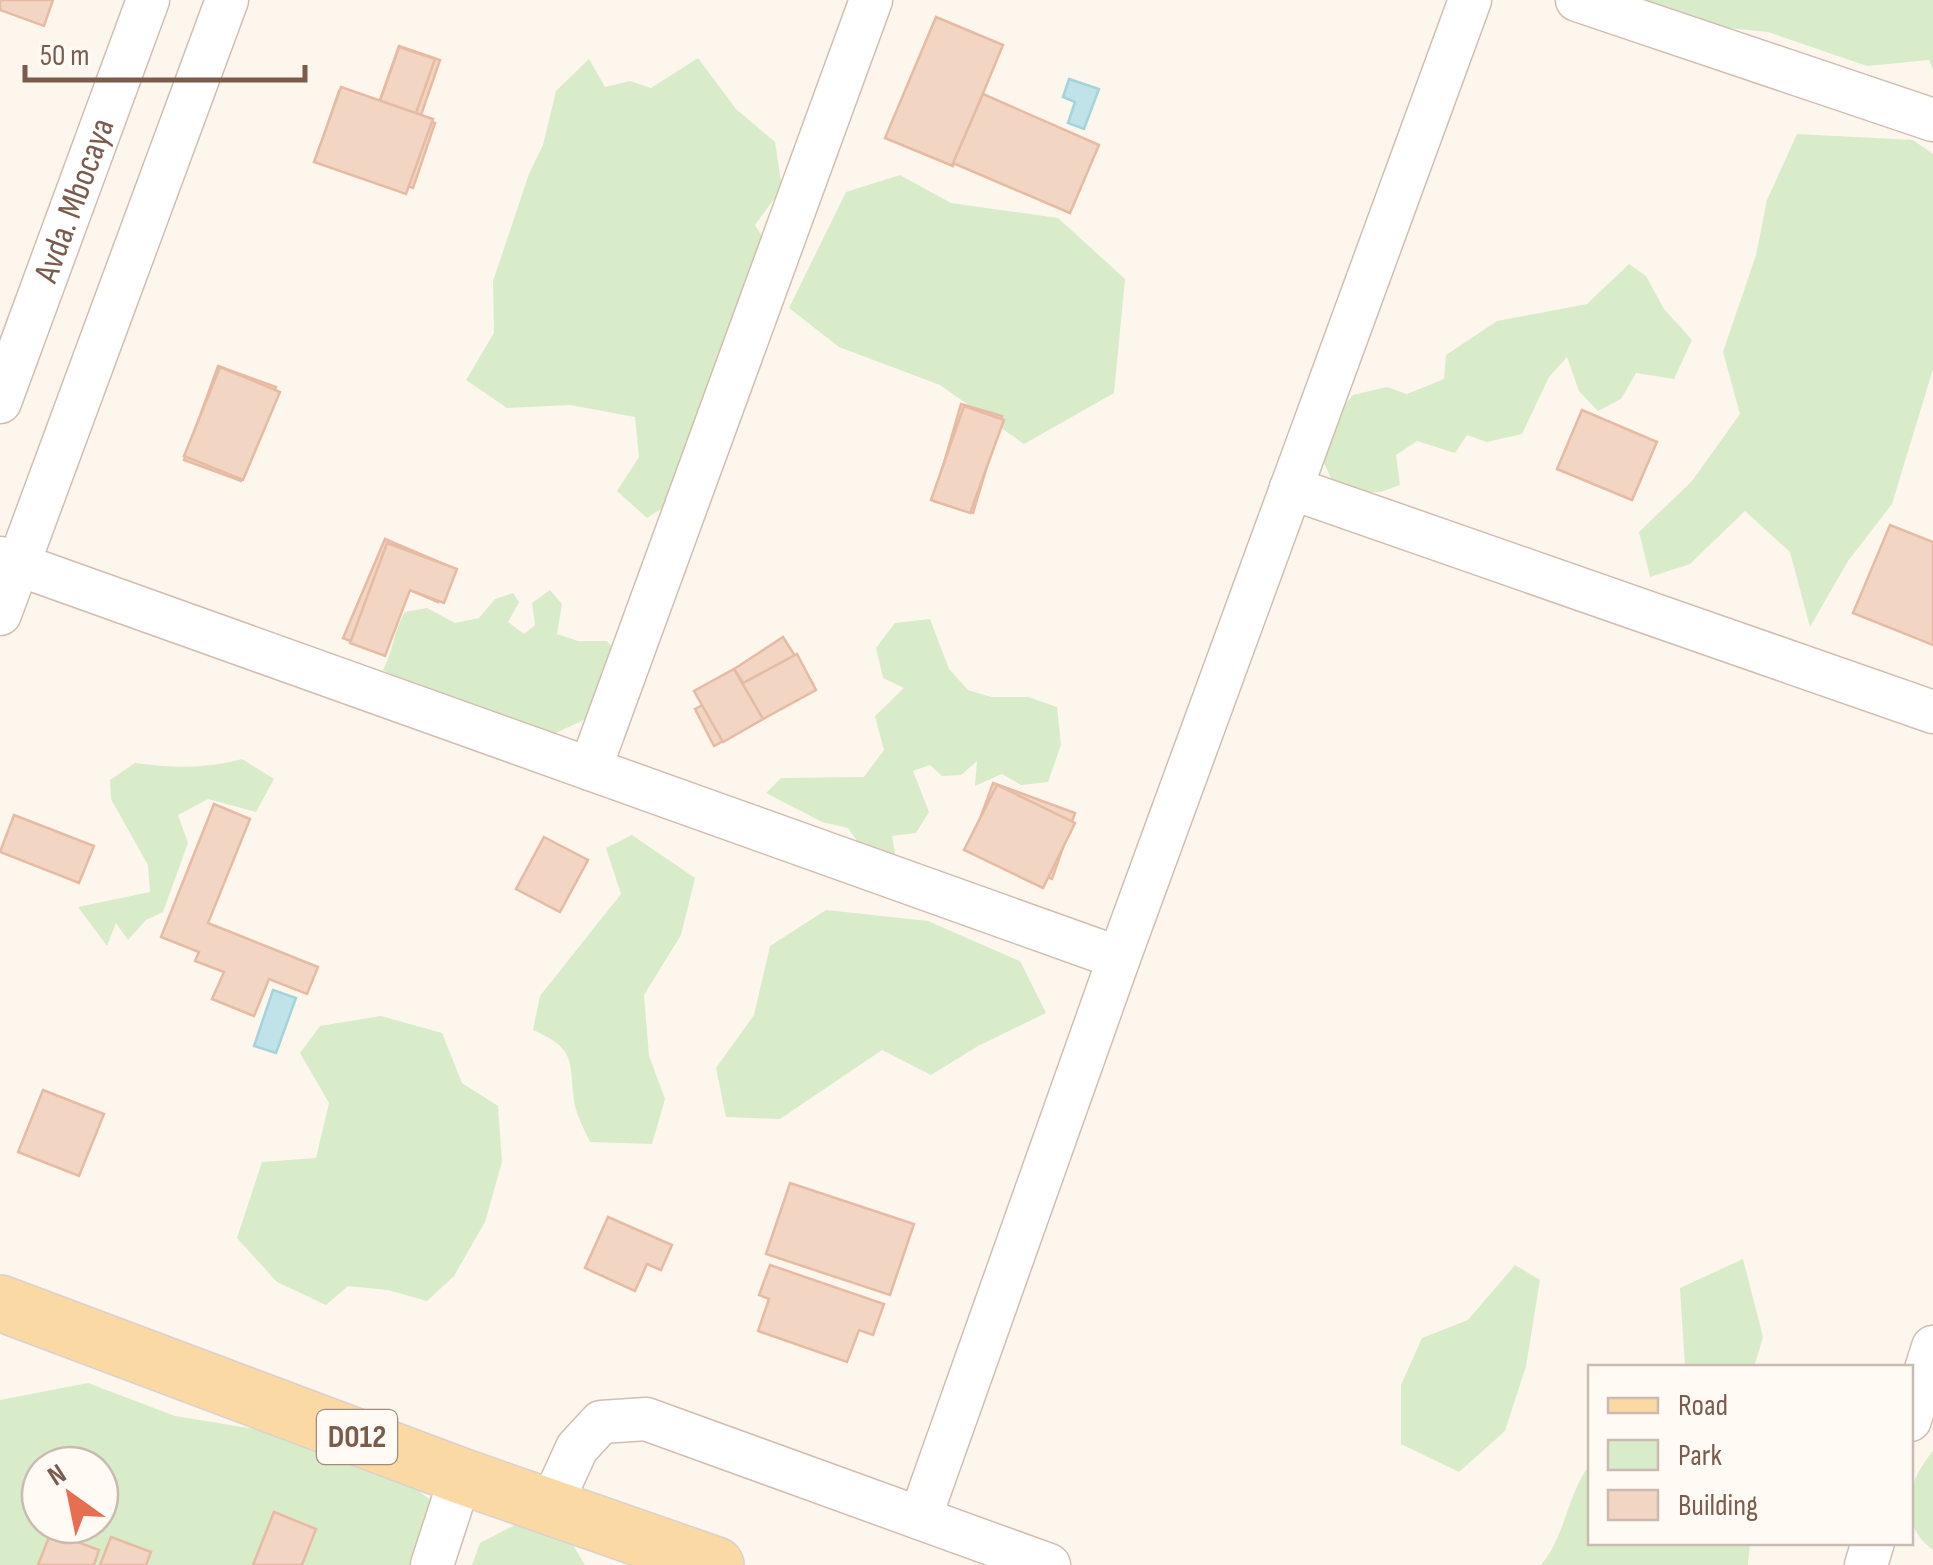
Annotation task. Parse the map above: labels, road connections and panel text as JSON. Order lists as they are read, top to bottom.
{
  "streets": {
    "main road": ["D012"],
    "street": ["Avda. Mbocaya"]
  },
  "legend": ["Road", "Park", "Building"],
  "scale_bar": "50 m",
  "north": "top left"
}
